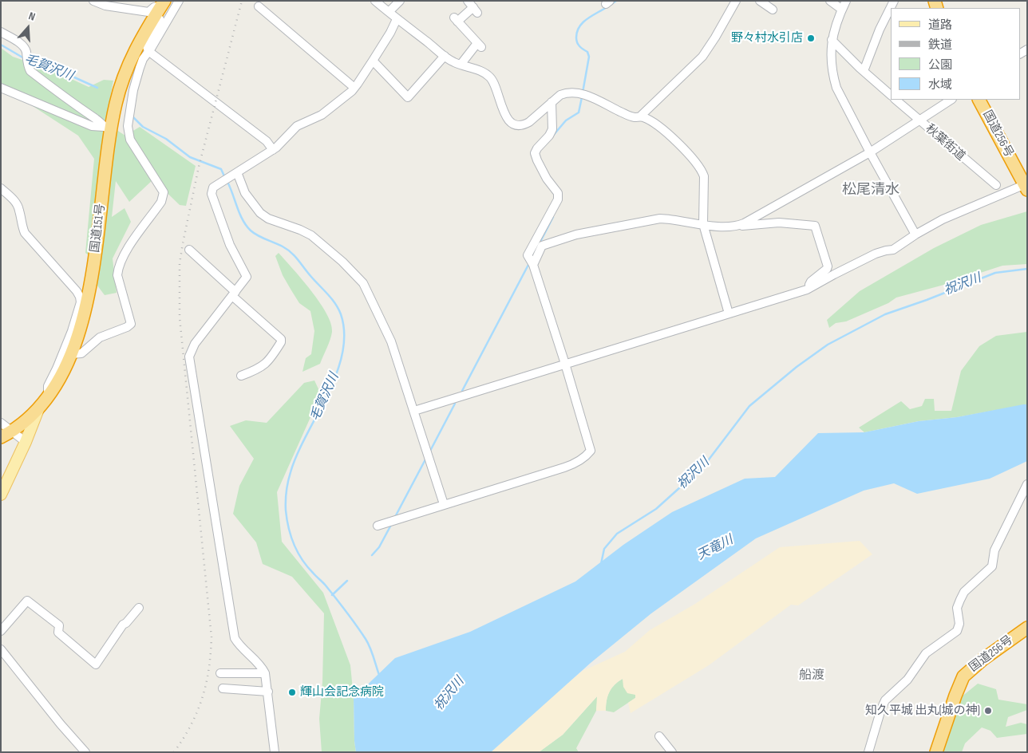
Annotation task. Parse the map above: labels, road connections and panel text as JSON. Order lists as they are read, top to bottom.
{
  "streets": {
    "highway": ["国道256号", "国道151号"],
    "street": ["秋葉街道"]
  },
  "districts": ["松尾清水", "船渡"],
  "water": ["毛賀沢川", "祝沢川", "天竜川"],
  "places": ["野々村水引店", "輝山会記念病院", "知久平城 出丸(城の神)"],
  "legend": [
    "道路",
    "鉄道",
    "公園",
    "水域"
  ],
  "north": "top"
}
